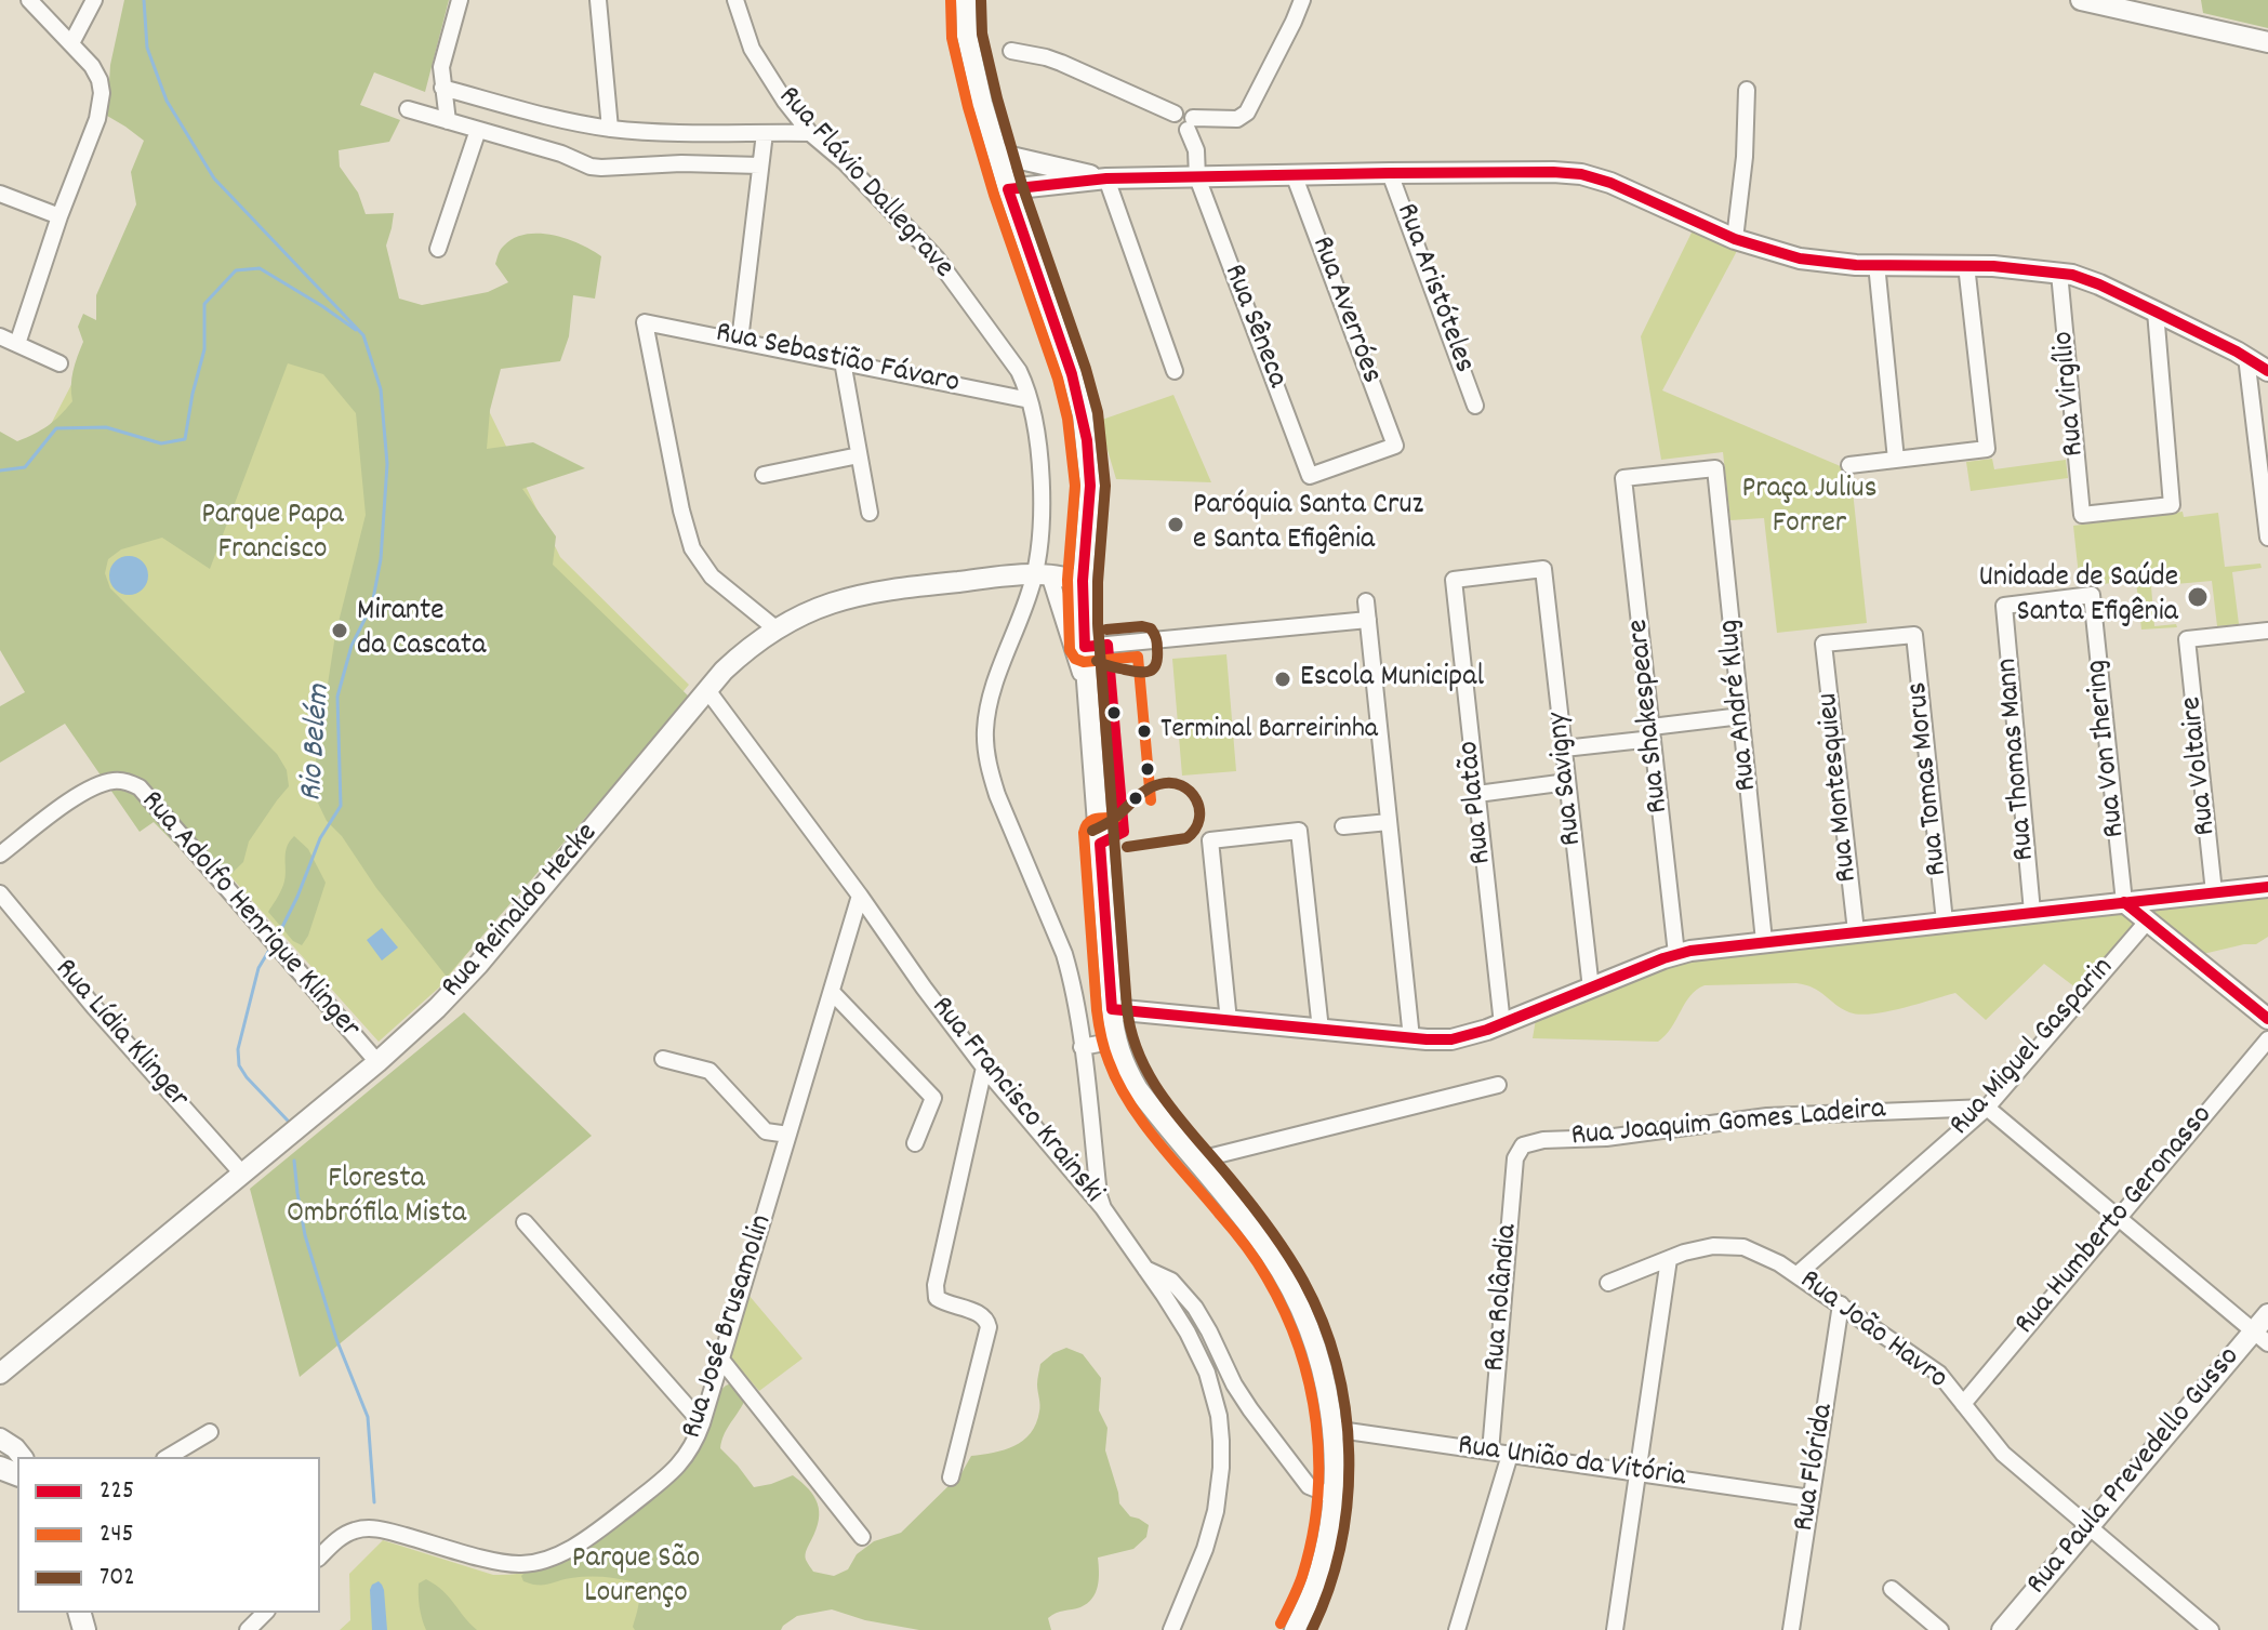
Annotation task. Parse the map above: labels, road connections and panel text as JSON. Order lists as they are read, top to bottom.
{
  "streets": {
    "main road": ["Rua Reinaldo Hecke", "Rua Paula Prevedello Gusso"],
    "street": [
      "Rua Flávio Dallegrave",
      "Rua Aristóteles",
      "Rua Averróes",
      "Rua Sêneca",
      "Rua Sebastião Fávaro",
      "Rua Virgílio",
      "Rua André Klug",
      "Rua Shakespeare",
      "Rua Von Ihering",
      "Rua Thomas Mann",
      "Rua Voltaire",
      "Rua Savigny",
      "Rua Tomas Morus",
      "Rua Montesquieu",
      "Rua Platão",
      "Rua Adolfo Henrique Klinger",
      "Rua Lídia Klinger",
      "Rua Miguel Gasparin",
      "Rua Francisco Krainski",
      "Rua Joaquim Gomes Ladeira",
      "Rua Humberto Geronasso",
      "Rua Rolândia",
      "Rua José Brusamolin",
      "Rua João Havro",
      "Rua União da Vitória",
      "Rua Flórida"
    ]
  },
  "crossings": [
    ["Rua Flávio Dallegrave", "Rua Sebastião Fávaro"],
    ["Rua Flávio Dallegrave", "Rua Reinaldo Hecke"],
    ["Rua Flávio Dallegrave", "Rua Francisco Krainski"],
    ["Rua Averróes", "Rua Sêneca"],
    ["Rua Sebastião Fávaro", "Rua Reinaldo Hecke"],
    ["Rua André Klug", "Rua Shakespeare"],
    ["Rua Von Ihering", "Rua Thomas Mann"],
    ["Rua Savigny", "Rua Platão"],
    ["Rua Tomas Morus", "Rua Montesquieu"],
    ["Rua Reinaldo Hecke", "Rua Adolfo Henrique Klinger"],
    ["Rua Reinaldo Hecke", "Rua Lídia Klinger"],
    ["Rua Reinaldo Hecke", "Rua Francisco Krainski"],
    ["Rua Miguel Gasparin", "Rua Joaquim Gomes Ladeira"],
    ["Rua Miguel Gasparin", "Rua João Havro"],
    ["Rua Francisco Krainski", "Rua José Brusamolin"],
    ["Rua Joaquim Gomes Ladeira", "Rua Rolândia"],
    ["Rua Humberto Geronasso", "Rua João Havro"],
    ["Rua Rolândia", "Rua União da Vitória"],
    ["Rua João Havro", "Rua Flórida"],
    ["Rua João Havro", "Rua Paula Prevedello Gusso"],
    ["Rua União da Vitória", "Rua Flórida"]
  ],
  "water": ["Rio Belém"],
  "parks": [
    "Praça Julius Forrer",
    "Parque Papa Francisco",
    "Floresta Ombrófila Mista",
    "Parque São Lourenço"
  ],
  "places": [
    "Paróquia Santa Cruz e Santa Efigênia",
    "Unidade de Saúde Santa Efigênia",
    "Mirante da Cascata",
    "Escola Municipal",
    "Terminal Barreirinha"
  ],
  "lines": ["transit line 245", "transit line 702", "transit line 225"],
  "legend": ["225", "245", "702"]
}
